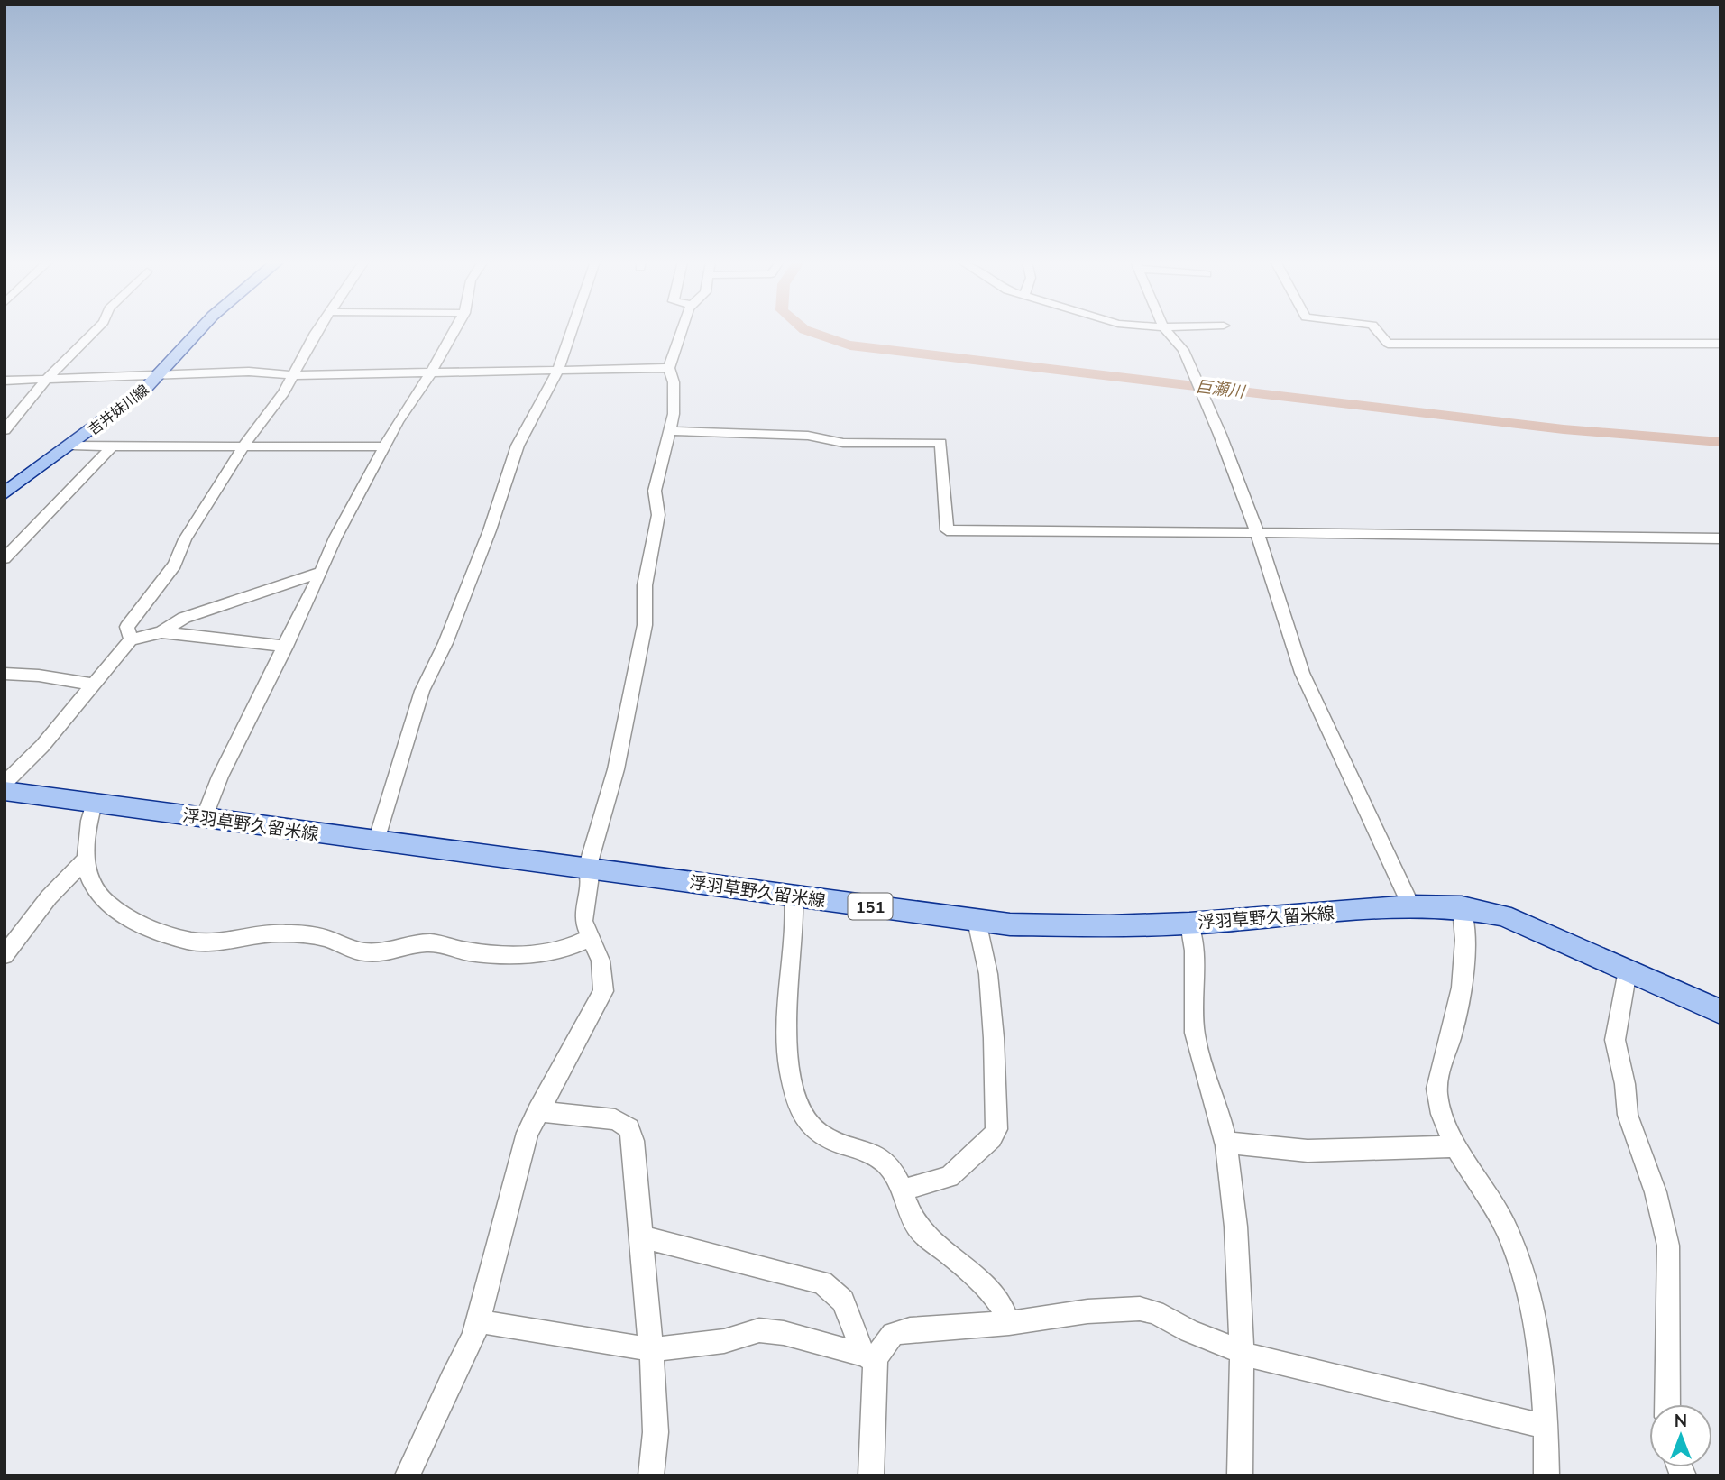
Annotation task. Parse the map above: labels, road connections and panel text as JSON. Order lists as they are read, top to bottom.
{
  "streets": {
    "main road": ["吉井妹川線", "浮羽草野久留米線", "151"]
  },
  "water": ["巨瀬川"],
  "north": "top"
}
